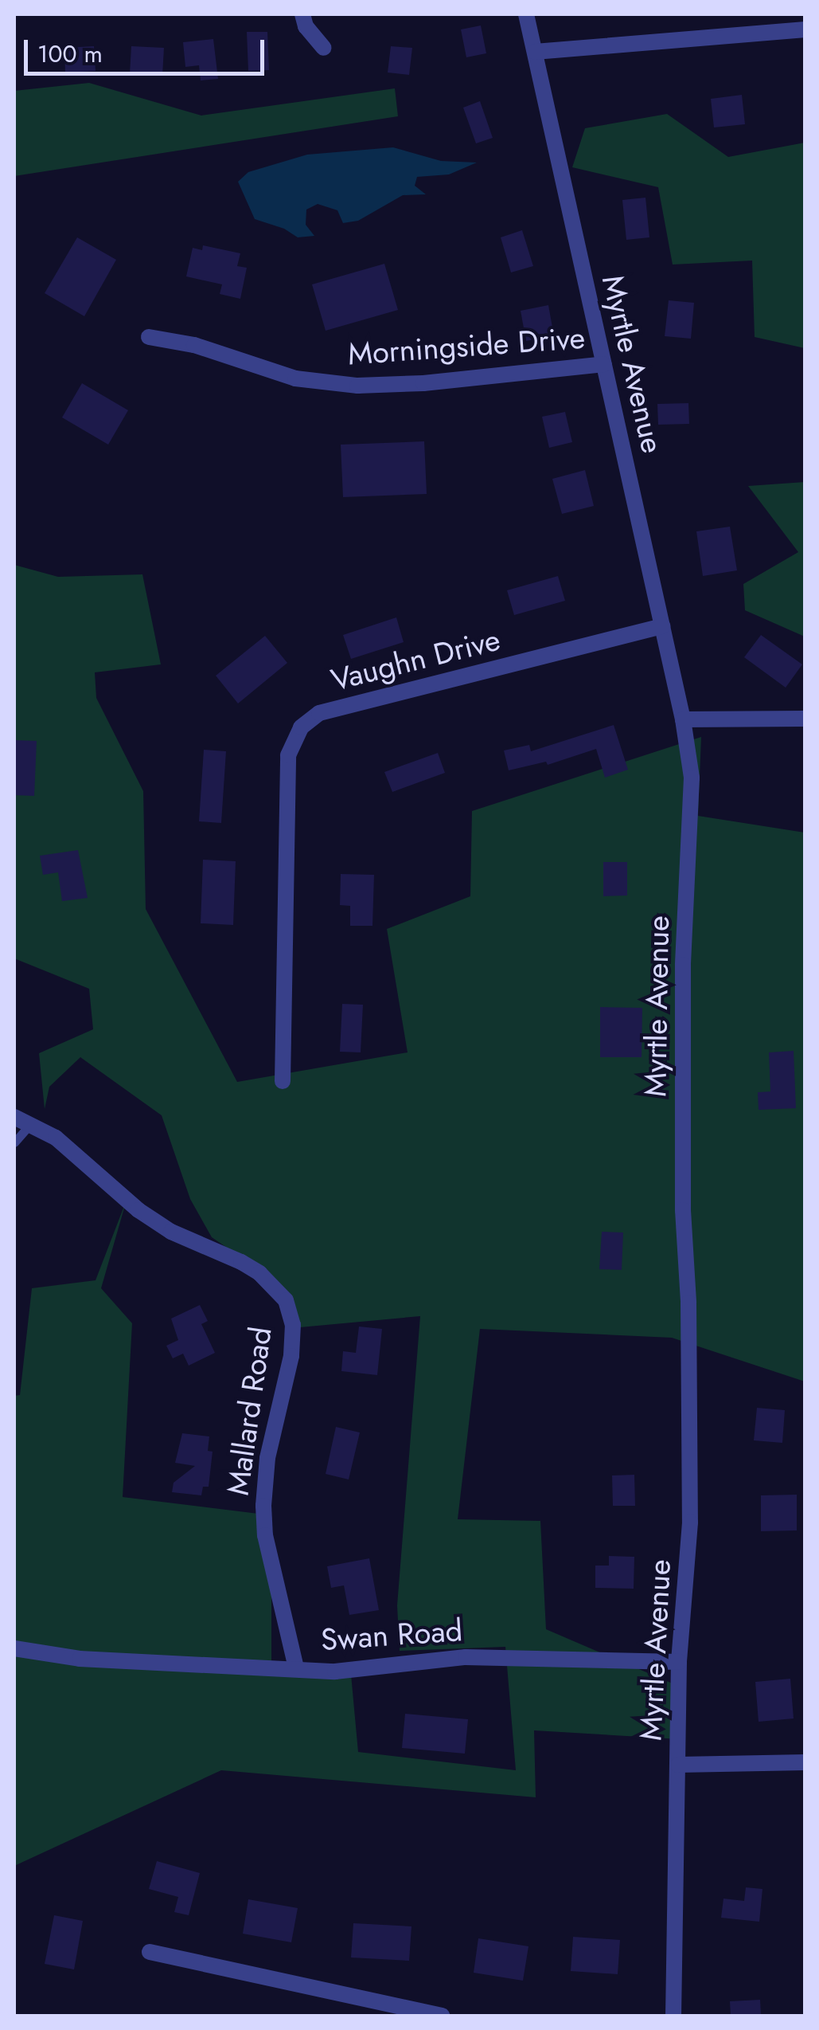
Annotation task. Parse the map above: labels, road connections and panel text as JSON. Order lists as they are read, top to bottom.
{
  "streets": {
    "street": [
      "Morningside Drive",
      "Myrtle Avenue",
      "Vaughn Drive",
      "Mallard Road",
      "Swan Road"
    ]
  },
  "crossings": [
    ["Morningside Drive", "Myrtle Avenue"],
    ["Myrtle Avenue", "Vaughn Drive"],
    ["Myrtle Avenue", "Swan Road"],
    ["Mallard Road", "Swan Road"]
  ],
  "scale_bar": "100 m"
}
